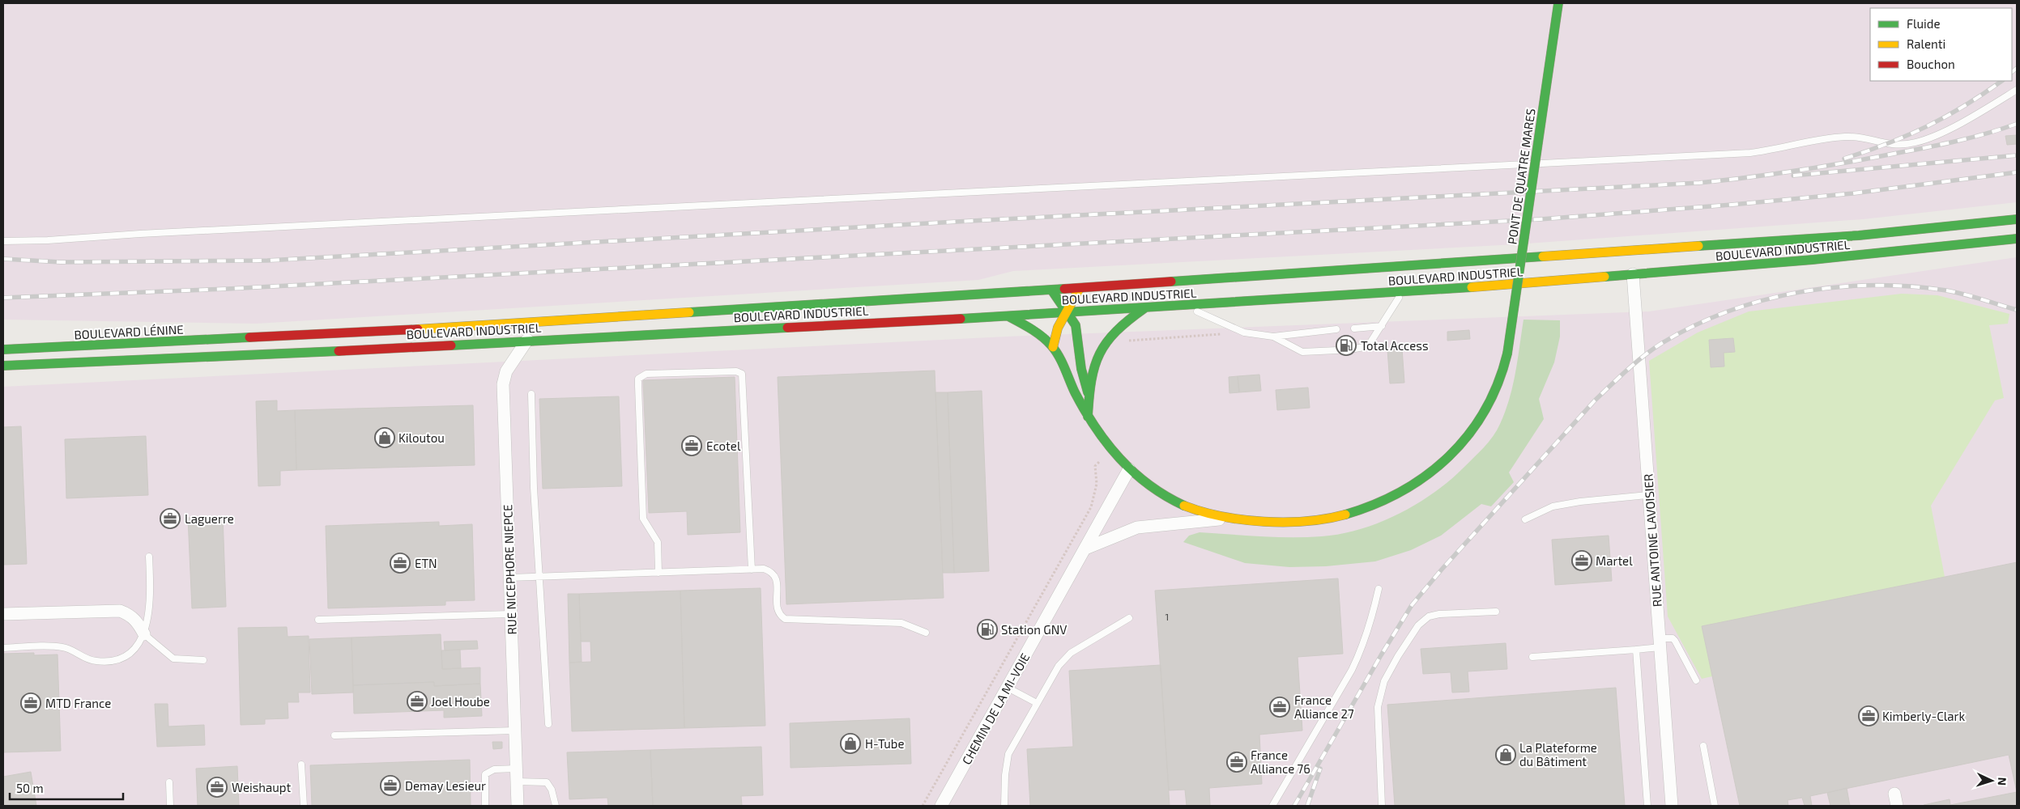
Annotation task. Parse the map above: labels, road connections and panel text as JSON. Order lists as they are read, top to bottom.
{
  "streets": {
    "main road": ["PONT DE QUATRE MARES", "BOULEVARD INDUSTRIEL", "BOULEVARD LÉNINE"],
    "street": ["RUE ANTOINE LAVOISIER", "RUE NICEPHORE NIEPCE", "CHEMIN DE LA MI-VOIE"]
  },
  "crossings": [
    ["PONT DE QUATRE MARES", "CHEMIN DE LA MI-VOIE"],
    ["BOULEVARD INDUSTRIEL", "BOULEVARD LÉNINE"],
    ["BOULEVARD INDUSTRIEL", "RUE ANTOINE LAVOISIER"],
    ["BOULEVARD INDUSTRIEL", "RUE NICEPHORE NIEPCE"]
  ],
  "places": {
    "fuel station": ["Total Access", "Station GNV"],
    "shop": ["Kiloutou", "H-Tube", "La Plateforme du Bâtiment"],
    "office": [
      "Ecotel",
      "Laguerre",
      "Martel",
      "ETN",
      "Joel Hoube",
      "MTD France",
      "France Alliance 27",
      "Kimberly-Clark",
      "France Alliance 76",
      "Demay Lesieur",
      "Weishaupt"
    ]
  },
  "house_numbers": ["1"],
  "legend": ["Fluide", "Ralenti", "Bouchon"],
  "scale_bar": "50 m",
  "north": "right"
}
